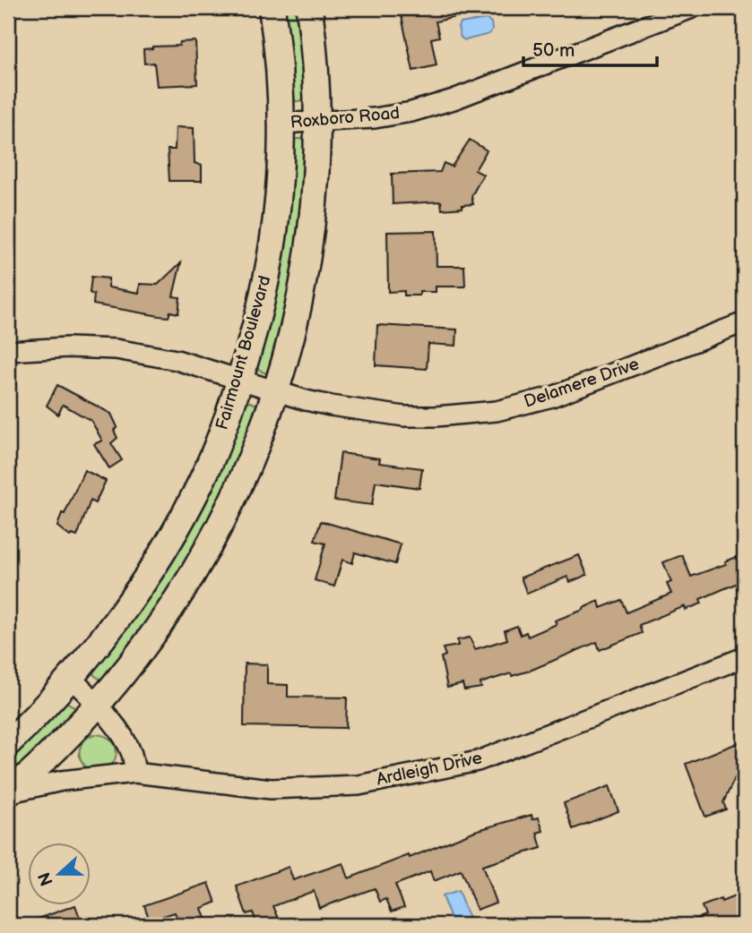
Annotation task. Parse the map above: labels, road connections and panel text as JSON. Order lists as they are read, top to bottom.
{
  "streets": {
    "main road": ["Fairmount Boulevard"],
    "street": ["Roxboro Road", "Delamere Drive", "Ardleigh Drive"]
  },
  "crossings": [
    ["Roxboro Road", "Fairmount Boulevard"],
    ["Fairmount Boulevard", "Delamere Drive"]
  ],
  "scale_bar": "50 m",
  "north": "left"
}
